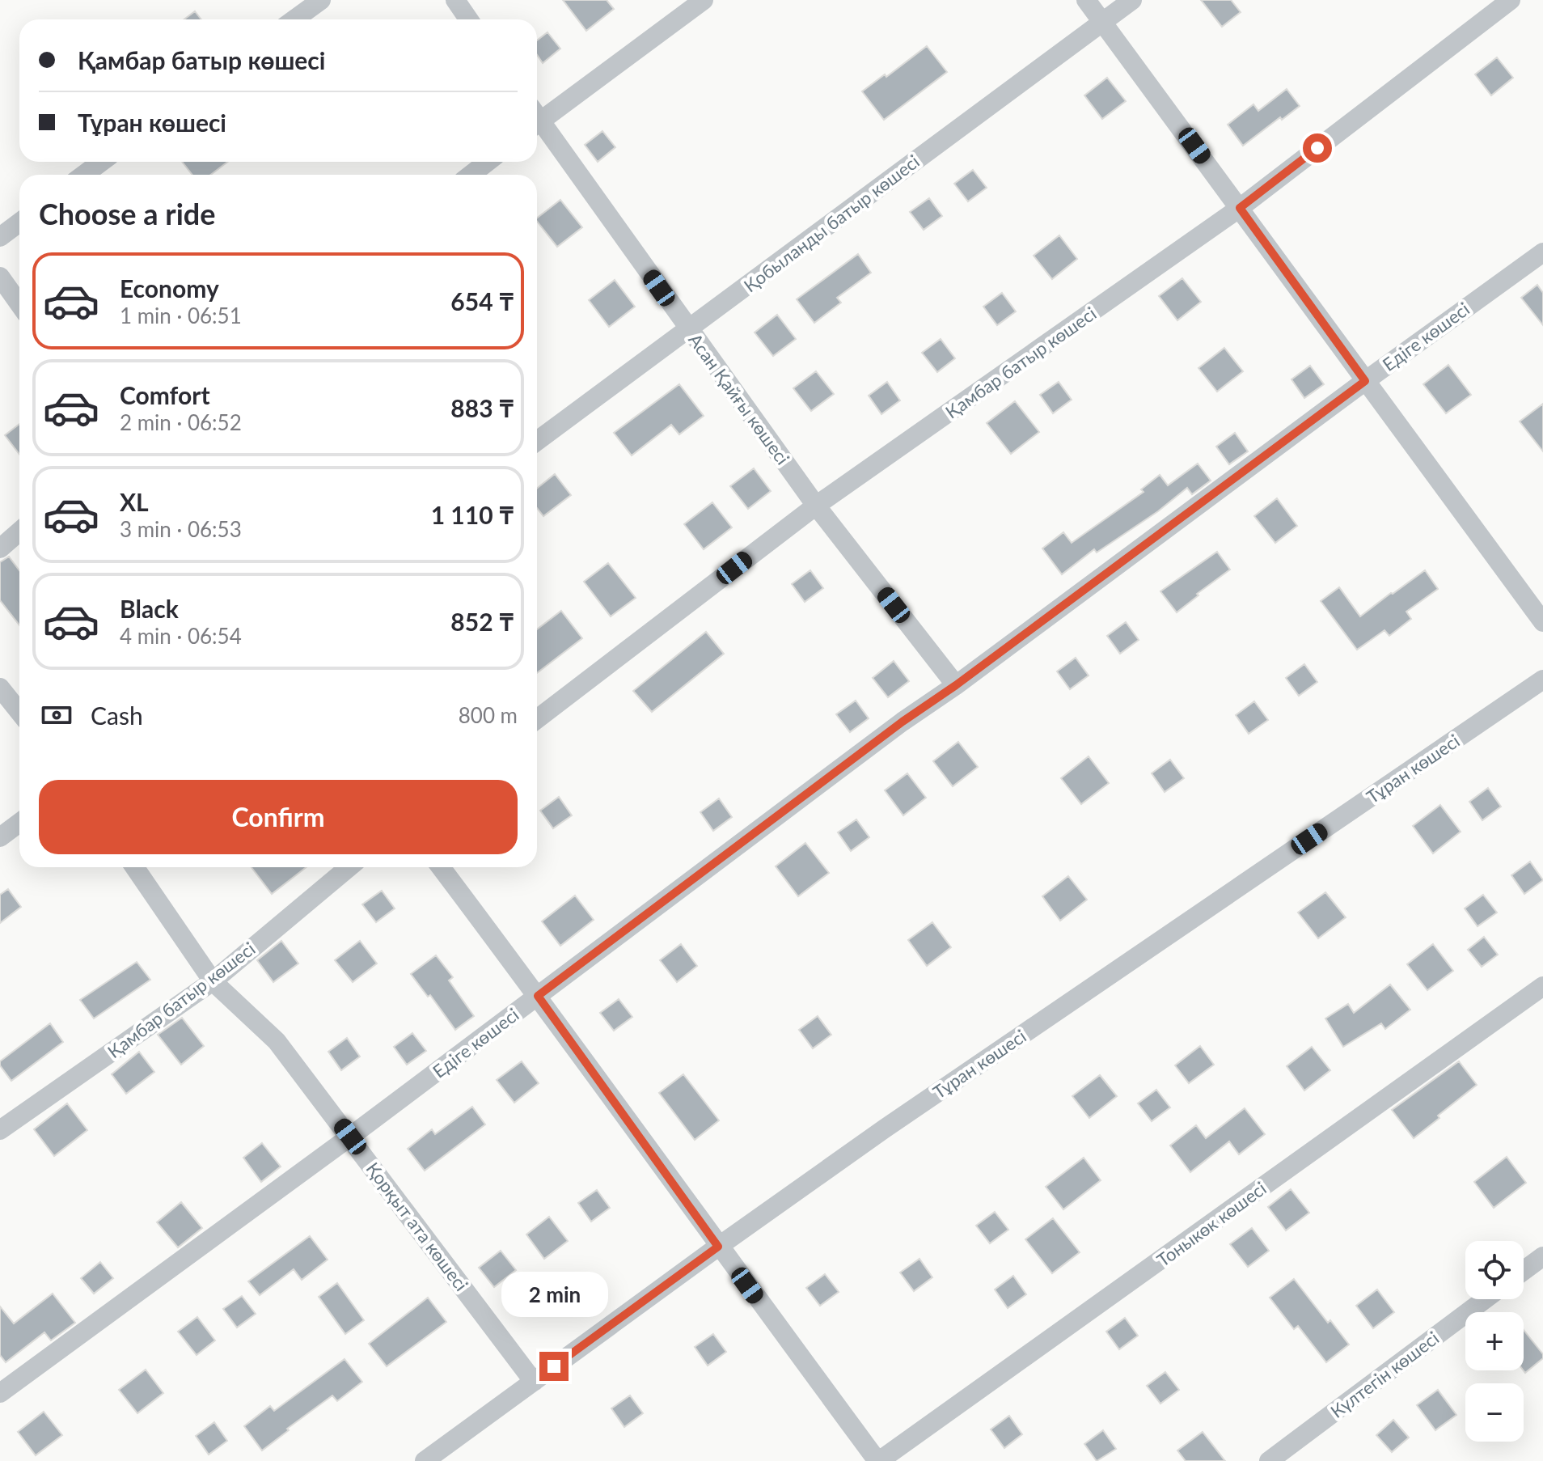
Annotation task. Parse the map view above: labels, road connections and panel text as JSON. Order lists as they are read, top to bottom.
{
  "streets": {
    "street": [
      "Қобыланды батыр көшесі",
      "Едіге көшесі",
      "Қамбар батыр көшесі",
      "Асан Қайғы көшесі",
      "Тұран көшесі",
      "Тоныкөк көшесі",
      "Қорқыт ата көшесі",
      "Күлтегін көшесі"
    ]
  },
  "crossings": [
    ["Қобыланды батыр көшесі", "Асан Қайғы көшесі"],
    ["Едіге көшесі", "Асан Қайғы көшесі"],
    ["Едіге көшесі", "Қорқыт ата көшесі"],
    ["Қамбар батыр көшесі", "Асан Қайғы көшесі"],
    ["Қамбар батыр көшесі", "Қорқыт ата көшесі"],
    ["Тұран көшесі", "Қорқыт ата көшесі"]
  ],
  "page": {
    "banner": ["Қамбар батыр көшесі", "Тұран көшесі"],
    "heading": "Choose a ride",
    "list": [
      {
        "name": "Economy",
        "note": "1 min · 06:51",
        "value": "654 ₸"
      },
      {
        "name": "Comfort",
        "note": "2 min · 06:52",
        "value": "883 ₸"
      },
      {
        "name": "XL",
        "note": "3 min · 06:53",
        "value": "1 110 ₸"
      },
      {
        "name": "Black",
        "note": "4 min · 06:54",
        "value": "852 ₸"
      }
    ],
    "pay": ["Cash", "800 m"],
    "buttons": "Confirm",
    "map_buttons": ["+", "−"],
    "bubble": "2 min"
  }
}
